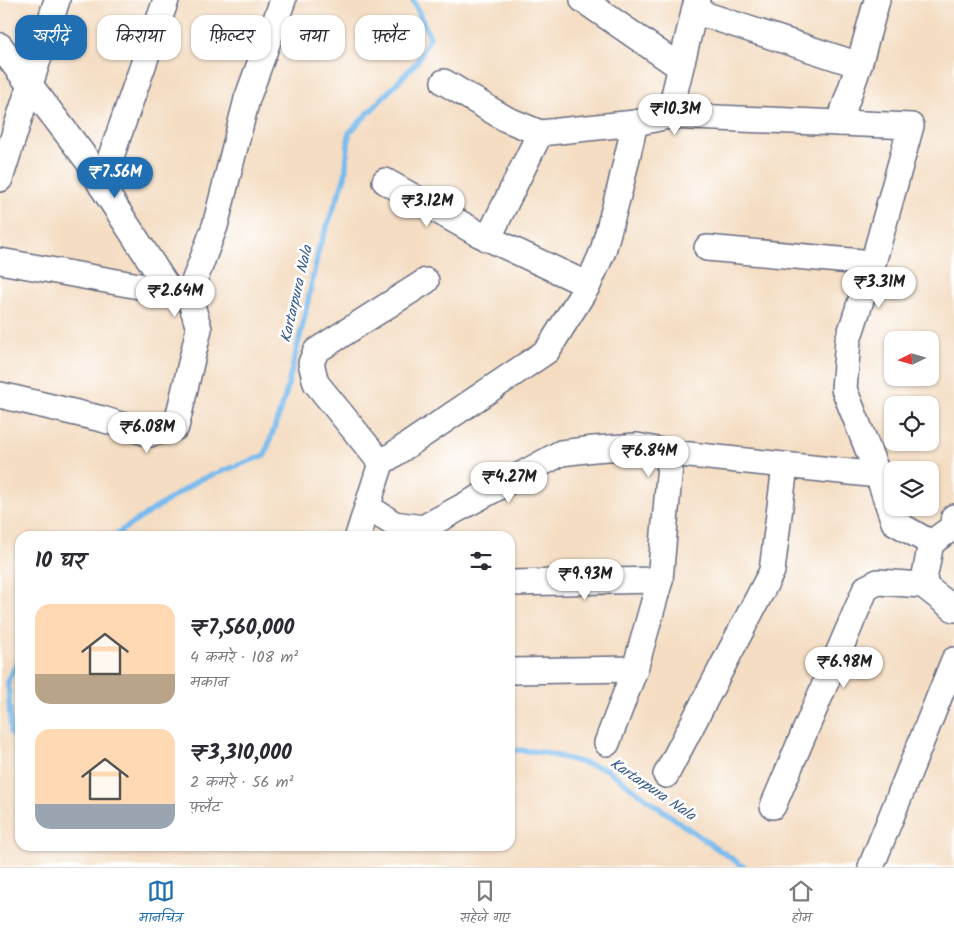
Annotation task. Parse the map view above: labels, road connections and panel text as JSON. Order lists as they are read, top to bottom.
{
  "water": ["Kartarpura Nala"],
  "north": "left",
  "page": {
    "chip": [
      "खरीदें",
      "किराया",
      "फ़िल्टर",
      "नया",
      "फ़्लैट"
    ],
    "price": [
      "₹10.3M",
      "₹7.56M",
      "₹3.12M",
      "₹3.31M",
      "₹2.64M",
      "₹6.08M",
      "₹6.84M",
      "₹4.27M",
      "₹9.93M",
      "₹6.98M"
    ],
    "heading": "10 घर",
    "list": [
      {
        "name": "₹7,560,000",
        "note": "4 कमरे · 108 m² · मकान"
      },
      {
        "name": "₹3,310,000",
        "note": "2 कमरे · 56 m² · फ़्लैट"
      }
    ],
    "tabs": ["मानचित्र", "सहेजे गए", "होम"]
  }
}
